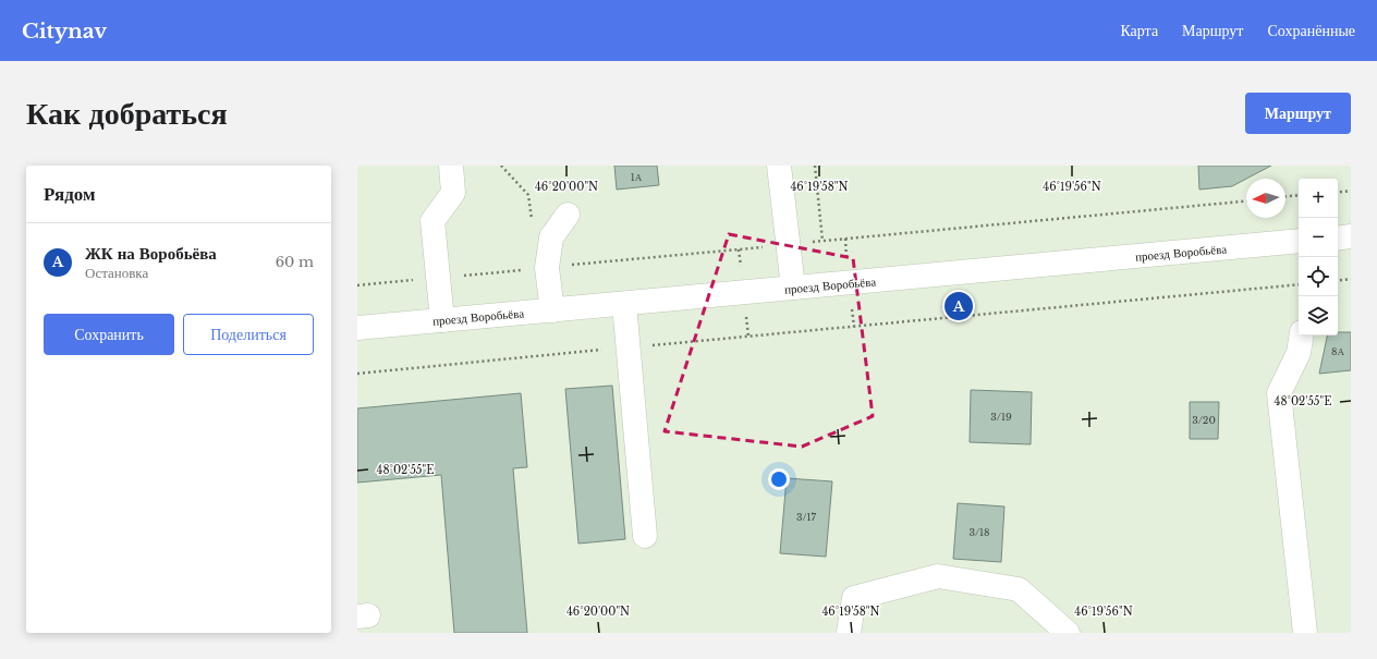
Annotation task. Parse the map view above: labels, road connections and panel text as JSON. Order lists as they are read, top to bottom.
{
  "streets": {
    "main road": ["проезд Воробьёва"]
  },
  "house_numbers": [
    "1А",
    "8А",
    "3/19",
    "3/20",
    "3/17",
    "3/18"
  ],
  "north": "left",
  "page": {
    "header": "Citynav",
    "nav": ["Карта", "Маршрут", "Сохранённые"],
    "buttons": [
      "Маршрут",
      ["Сохранить", "Поделиться"]
    ],
    "title": "Как добраться",
    "heading": "Рядом",
    "map_buttons": ["+", "−"],
    "list": [
      {
        "mark": "A",
        "name": "ЖК на Воробьёва",
        "note": "Остановка",
        "value": "60 m"
      }
    ],
    "pins": "A"
  },
  "coordinates": [
    "46°20'00\"N",
    "46°19'58\"N",
    "46°19'56\"N",
    "48°02'55\"E"
  ]
}
